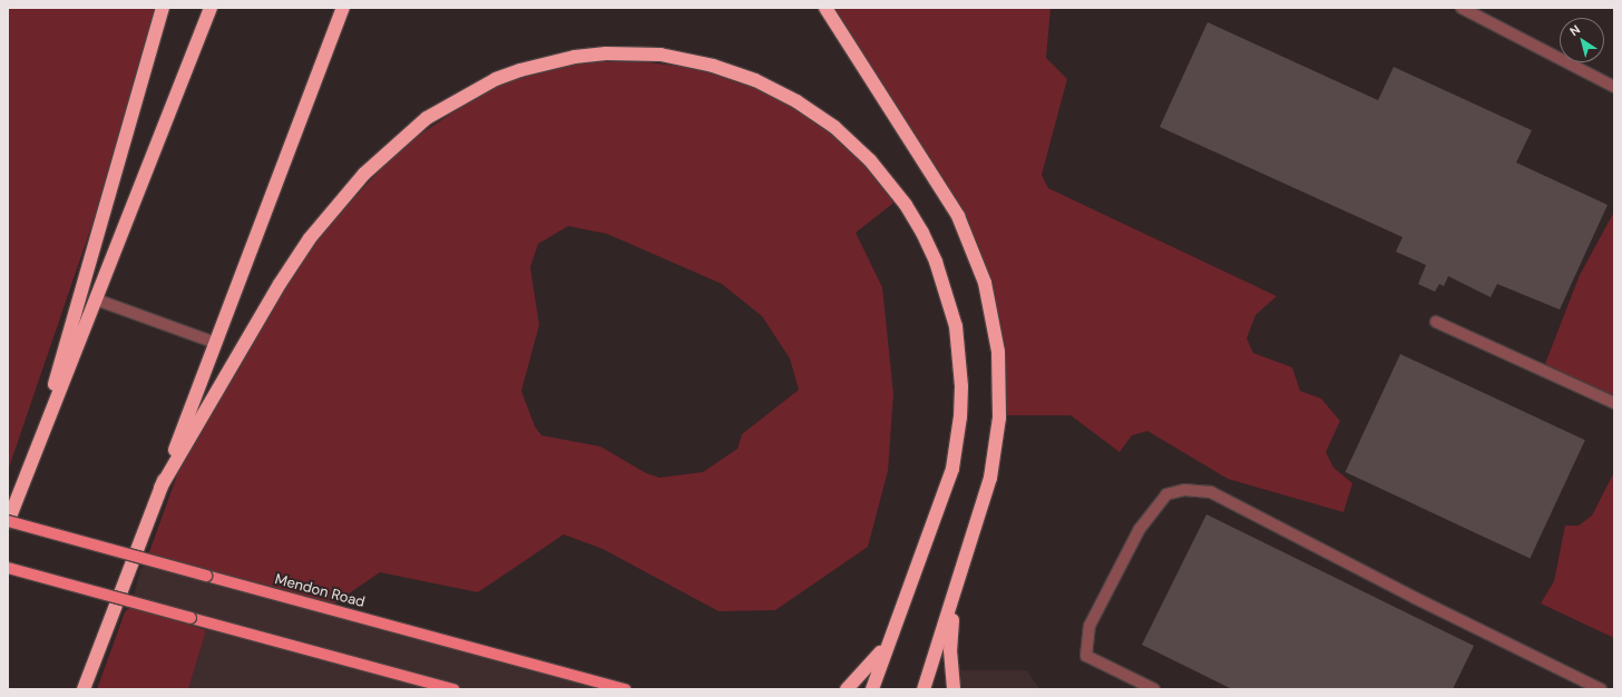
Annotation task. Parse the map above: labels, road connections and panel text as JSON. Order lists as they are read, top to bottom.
{
  "streets": {
    "main road": ["Mendon Road"]
  },
  "north": "top left"
}
